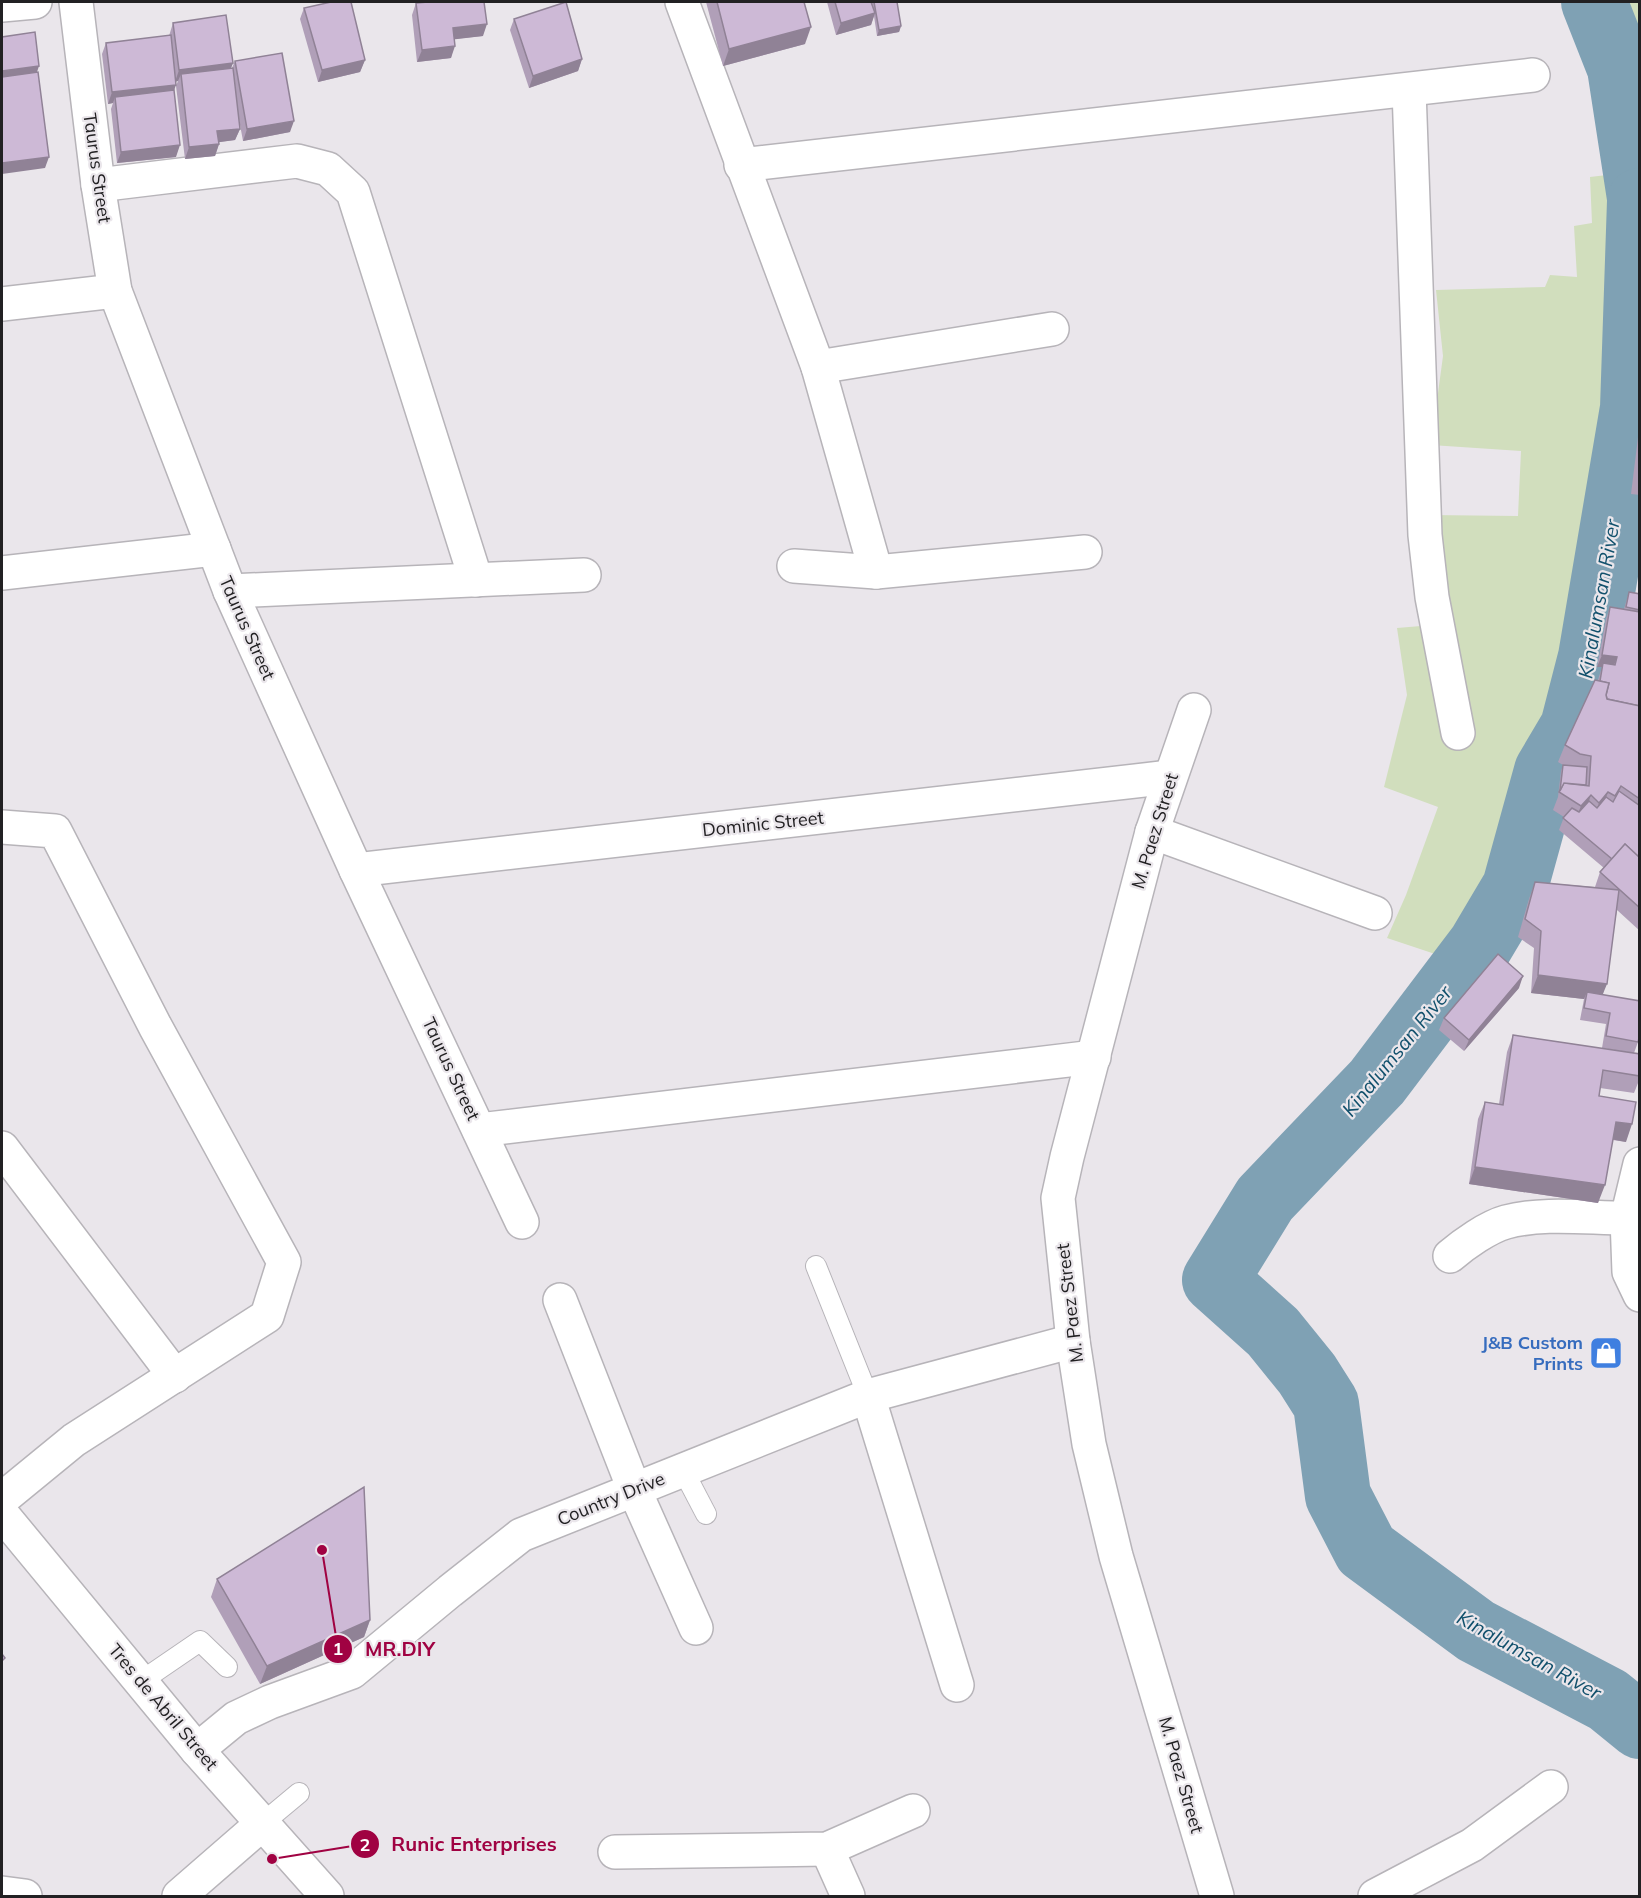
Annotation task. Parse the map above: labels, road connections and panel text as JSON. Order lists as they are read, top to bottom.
{
  "streets": {
    "street": [
      "Taurus Street",
      "Dominic Street",
      "M. Paez Street",
      "Country Drive",
      "Tres de Abril Street"
    ]
  },
  "crossings": [
    ["Taurus Street", "Dominic Street"],
    ["Dominic Street", "M. Paez Street"],
    ["M. Paez Street", "Country Drive"],
    ["Country Drive", "Tres de Abril Street"]
  ],
  "water": ["Kinalumsan River"],
  "places": {
    "shop": ["J&B Custom Prints"],
    "other": ["MR.DIY", "Runic Enterprises"]
  }
}
